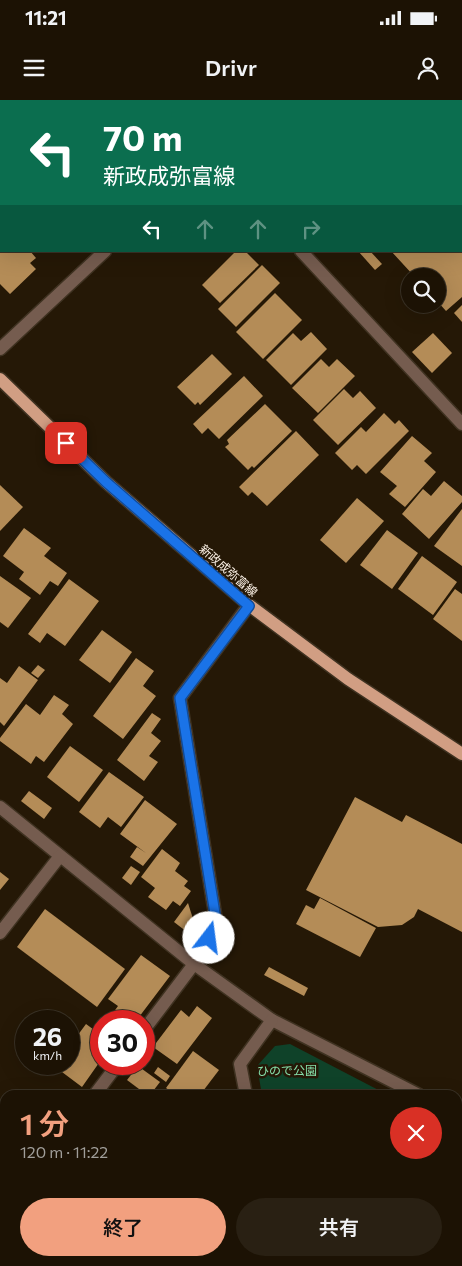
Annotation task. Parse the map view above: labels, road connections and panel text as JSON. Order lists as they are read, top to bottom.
{
  "streets": {
    "main road": ["新政成弥富線"]
  },
  "parks": ["ひので公園"],
  "page": {
    "status": "11:21",
    "header": "Drivr",
    "turn": ["70 m", "新政成弥富線"],
    "speed": "26 km/h",
    "limit": "30",
    "heading": ["1 分", "120 m · 11:22"],
    "buttons": ["終了", "共有"]
  }
}
